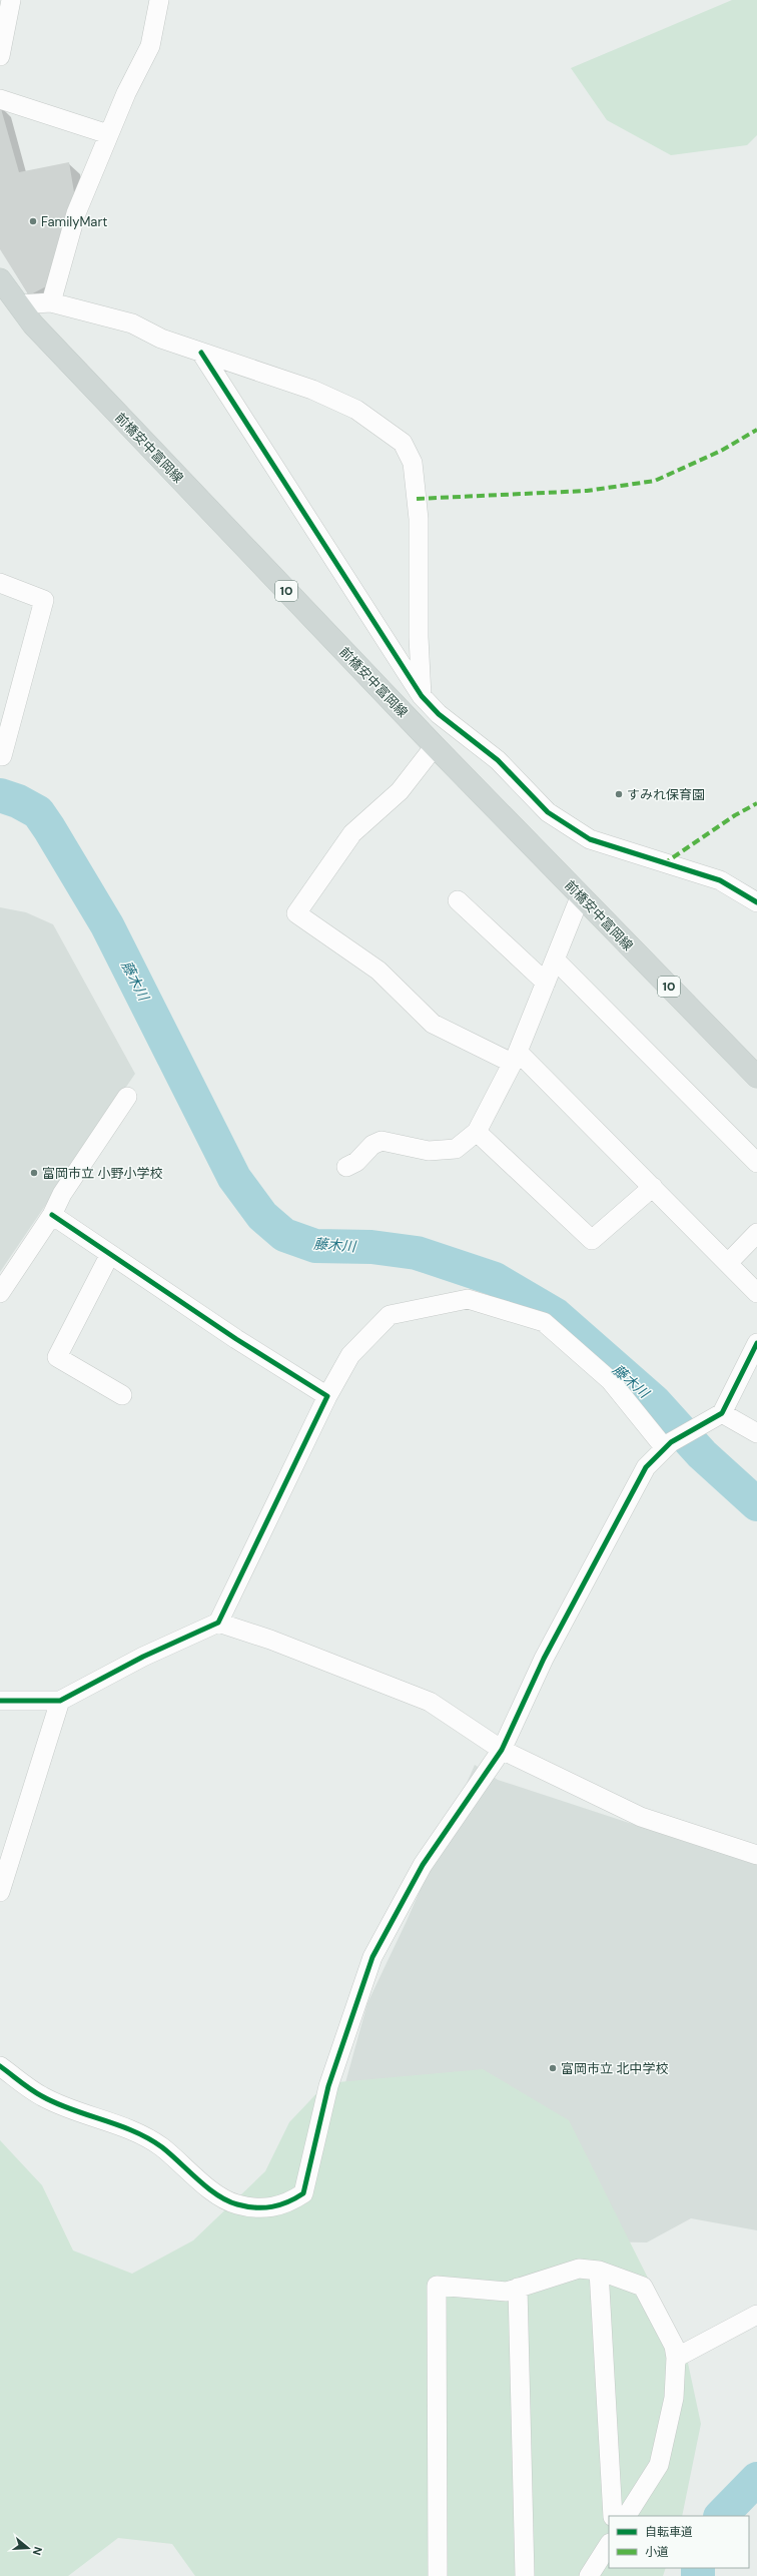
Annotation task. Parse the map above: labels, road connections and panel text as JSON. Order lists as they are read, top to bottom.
{
  "streets": {
    "main road": ["前橋安中富岡線", "10"]
  },
  "water": ["藤木川"],
  "places": [
    "FamilyMart",
    "すみれ保育園",
    "富岡市立 小野小学校",
    "富岡市立 北中学校"
  ],
  "legend": ["自転車道", "小道"],
  "north": "right"
}
